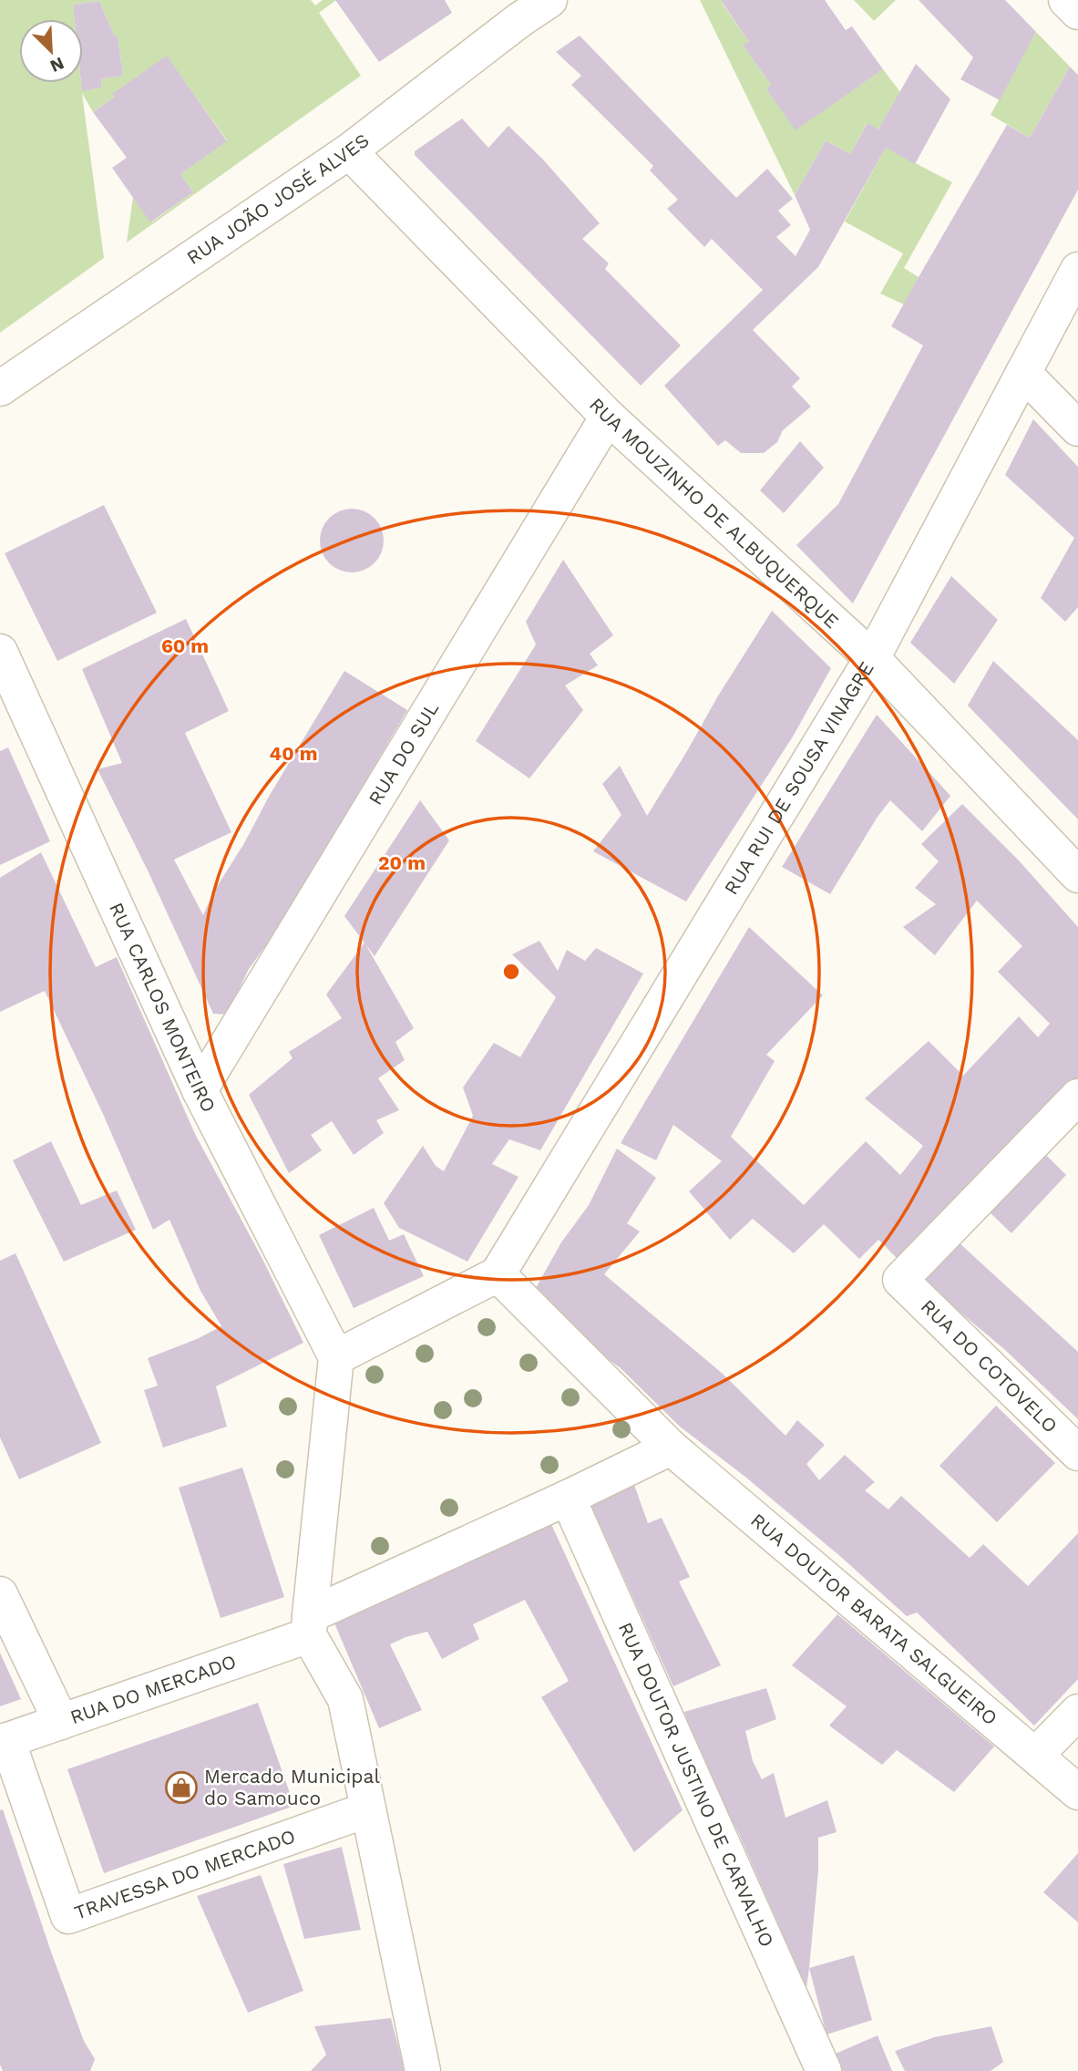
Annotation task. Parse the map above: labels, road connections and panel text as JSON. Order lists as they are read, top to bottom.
{
  "streets": {
    "street": [
      "RUA JOÃO JOSÉ ALVES",
      "RUA MOUZINHO DE ALBUQUERQUE",
      "RUA DO SUL",
      "RUA RUI DE SOUSA VINAGRE",
      "RUA CARLOS MONTEIRO",
      "RUA DO COTOVELO",
      "RUA DOUTOR BARATA SALGUEIRO",
      "RUA DO MERCADO",
      "RUA DOUTOR JUSTINO DE CARVALHO",
      "TRAVESSA DO MERCADO"
    ]
  },
  "crossings": [
    ["RUA JOÃO JOSÉ ALVES", "RUA MOUZINHO DE ALBUQUERQUE"],
    ["RUA MOUZINHO DE ALBUQUERQUE", "RUA DO SUL"],
    ["RUA MOUZINHO DE ALBUQUERQUE", "RUA RUI DE SOUSA VINAGRE"],
    ["RUA DO SUL", "RUA CARLOS MONTEIRO"],
    ["RUA RUI DE SOUSA VINAGRE", "RUA DOUTOR BARATA SALGUEIRO"],
    ["RUA DOUTOR BARATA SALGUEIRO", "RUA DO MERCADO"],
    ["RUA DO MERCADO", "RUA DOUTOR JUSTINO DE CARVALHO"],
    ["RUA DO MERCADO", "TRAVESSA DO MERCADO"]
  ],
  "places": {
    "shop": ["Mercado Municipal do Samouco"]
  },
  "north": "bottom right",
  "rings": ["60 m", "40 m", "20 m"]
}
